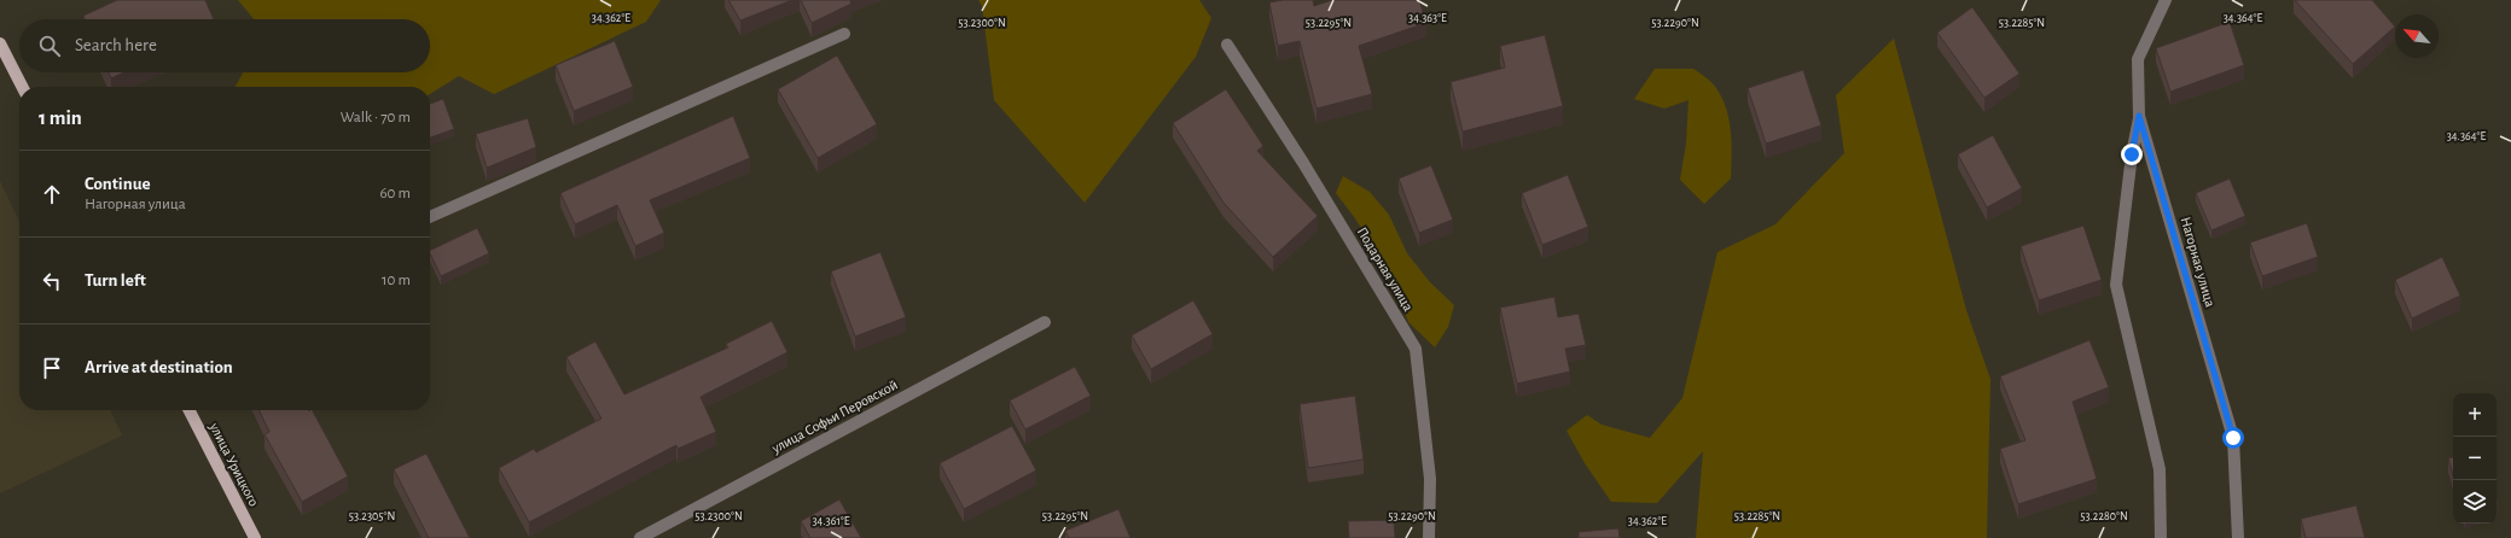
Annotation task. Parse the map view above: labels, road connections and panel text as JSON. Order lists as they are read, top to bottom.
{
  "streets": {
    "main road": ["улица Урицкого"],
    "street": ["Нагорная улица", "Подарная улица", "улица Софьи Перовской"]
  },
  "north": "top left",
  "page": {
    "search": "Search here",
    "heading": ["1 min", "Walk · 70 m"],
    "list": [
      ["Continue", "Нагорная улица", "60 m"],
      ["Turn left", "10 m"],
      "Arrive at destination"
    ],
    "map_buttons": ["+", "−"]
  },
  "coordinates": [
    "34.363°E",
    "34.362°E",
    "34.364°E",
    "53.2300°N",
    "53.2295°N",
    "53.2290°N",
    "53.2285°N",
    "53.2305°N",
    "53.2280°N",
    "34.361°E"
  ]
}
